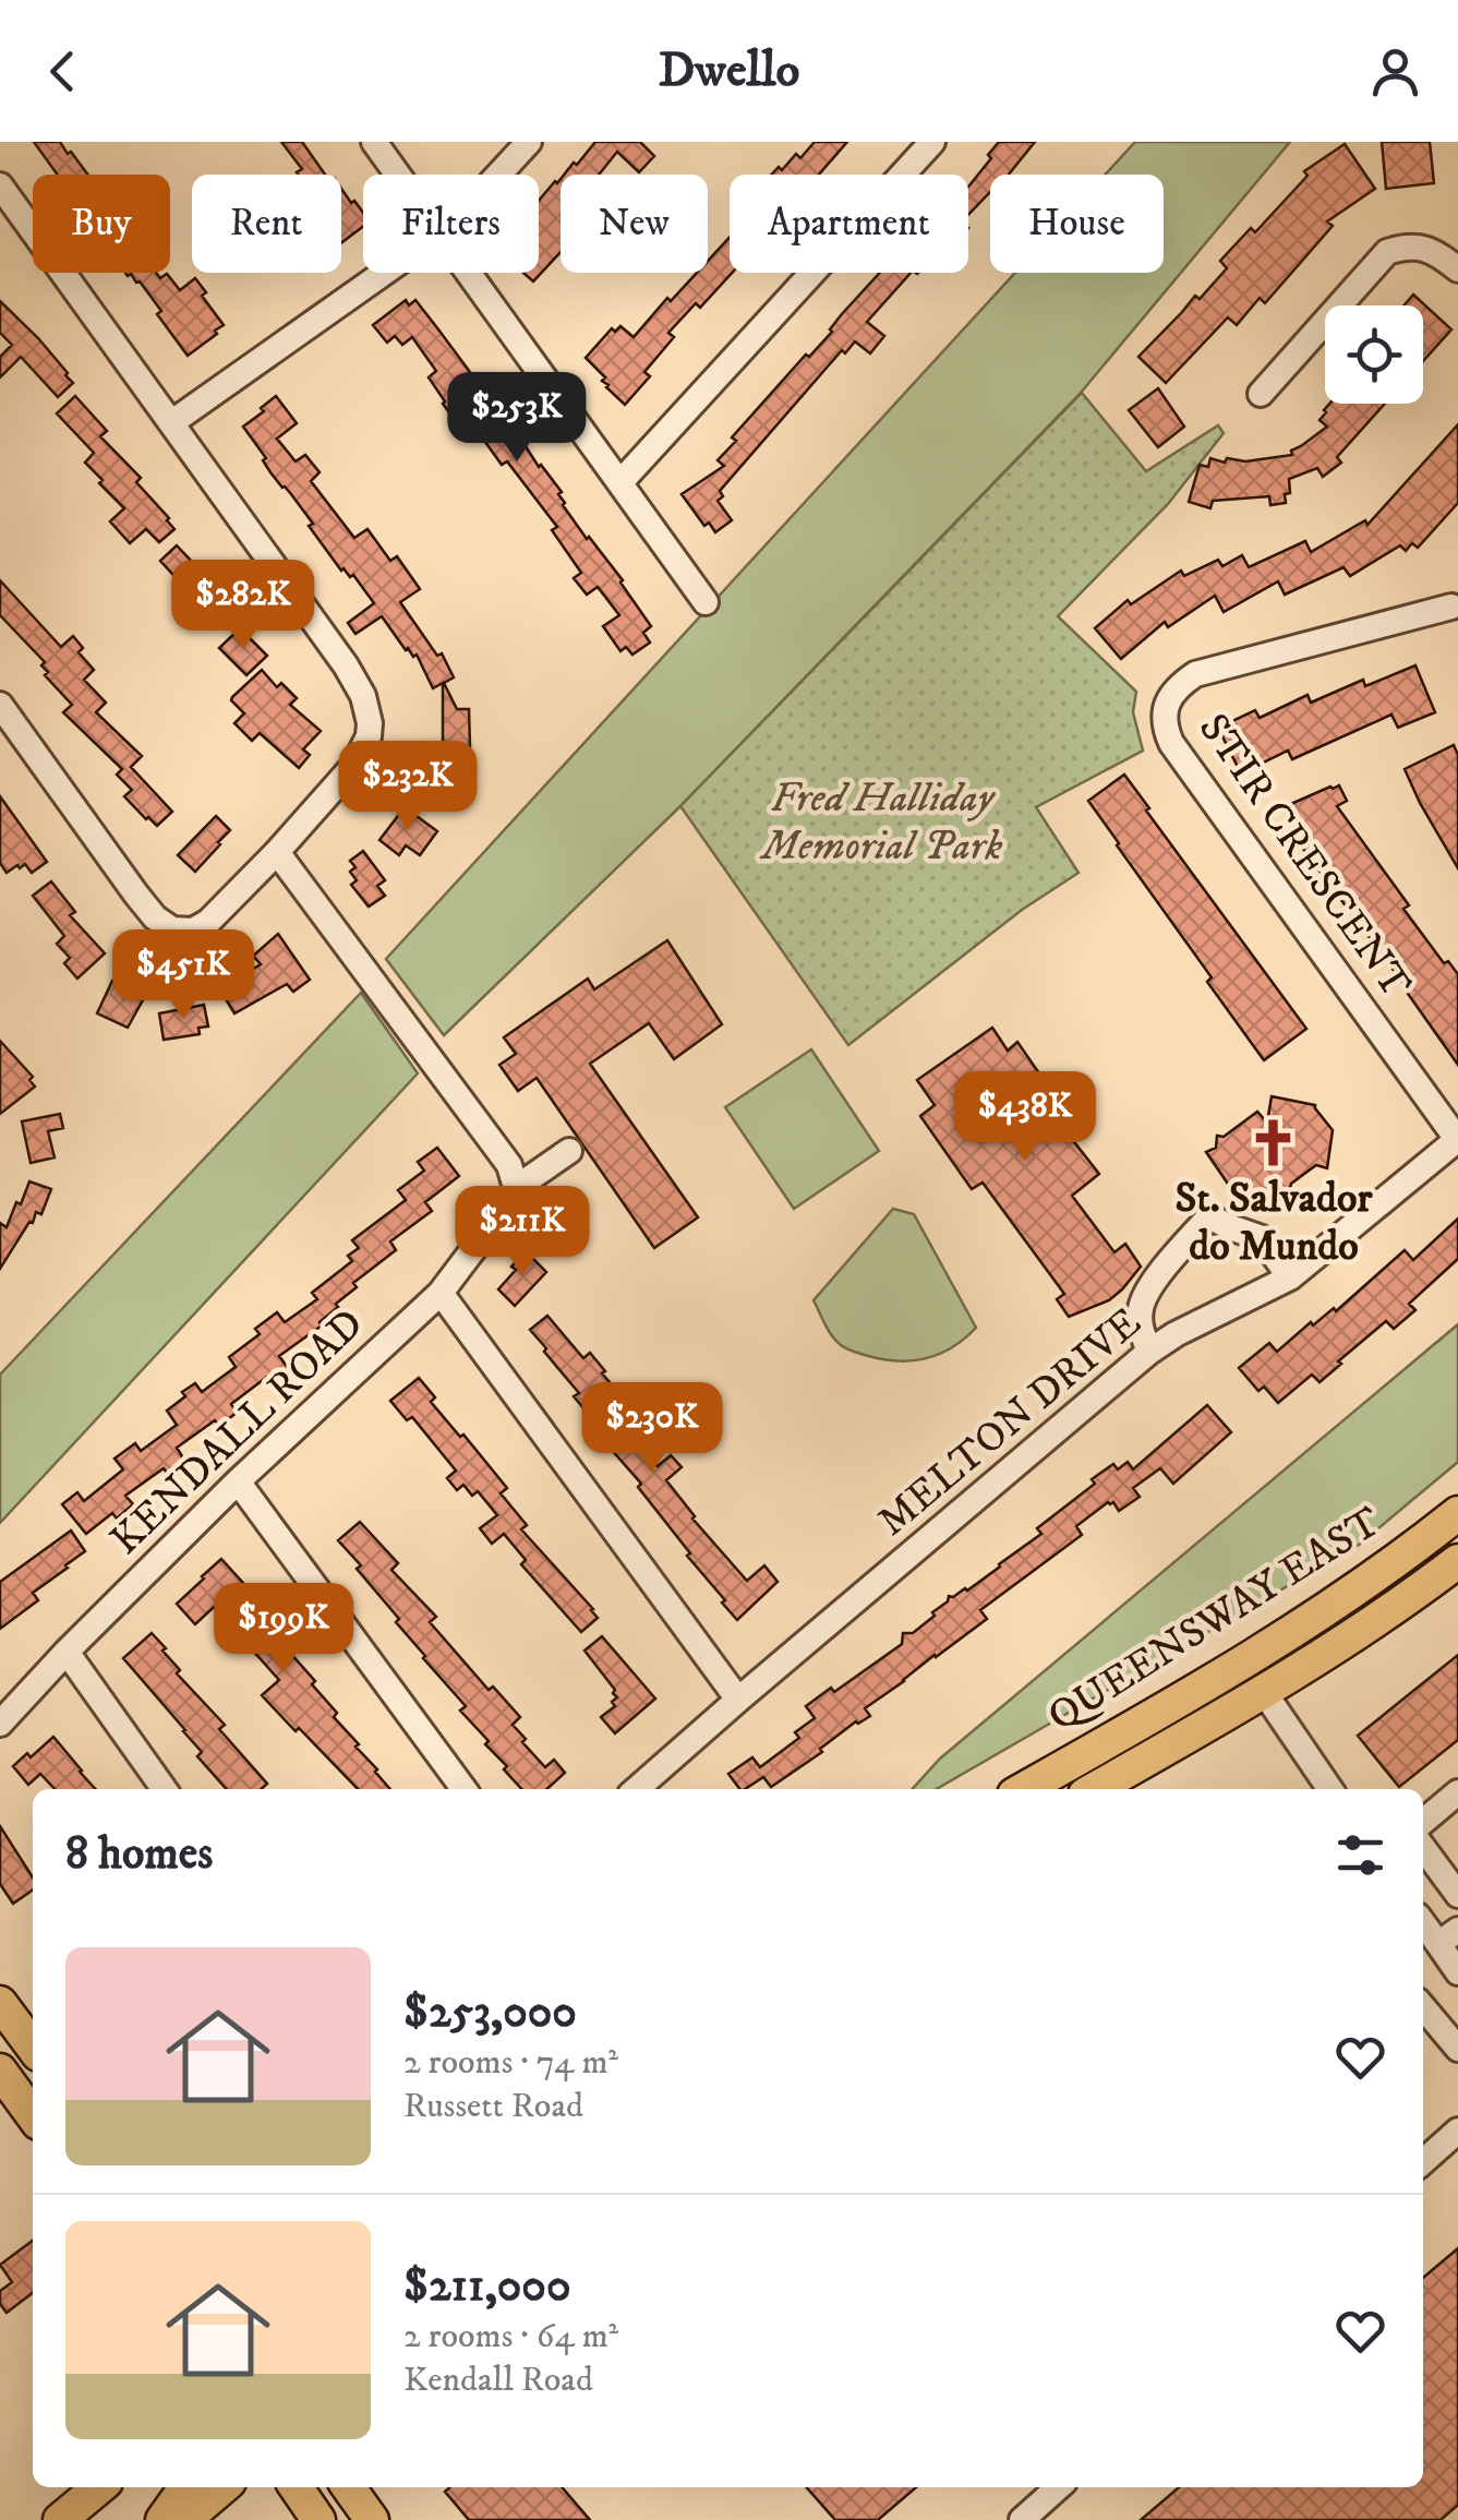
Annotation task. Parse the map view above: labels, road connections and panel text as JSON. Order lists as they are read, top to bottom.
{
  "streets": {
    "main road": ["QUEENSWAY EAST"],
    "street": ["STIR CRESCENT", "MELTON DRIVE", "KENDALL ROAD"]
  },
  "crossings": [
    ["STIR CRESCENT", "MELTON DRIVE"]
  ],
  "parks": ["Fred Halliday Memorial Park"],
  "places": {
    "church": ["St. Salvador do Mundo"]
  },
  "page": {
    "header": "Dwello",
    "chip": [
      "Buy",
      "Rent",
      "Filters",
      "New",
      "Apartment",
      "House"
    ],
    "price": [
      "$253K",
      "$282K",
      "$232K",
      "$451K",
      "$438K",
      "$211K",
      "$230K",
      "$199K"
    ],
    "heading": "8 homes",
    "list": [
      {
        "name": "$253,000",
        "note": "2 rooms · 74 m² · Russett Road"
      },
      {
        "name": "$211,000",
        "note": "2 rooms · 64 m² · Kendall Road"
      }
    ]
  }
}
